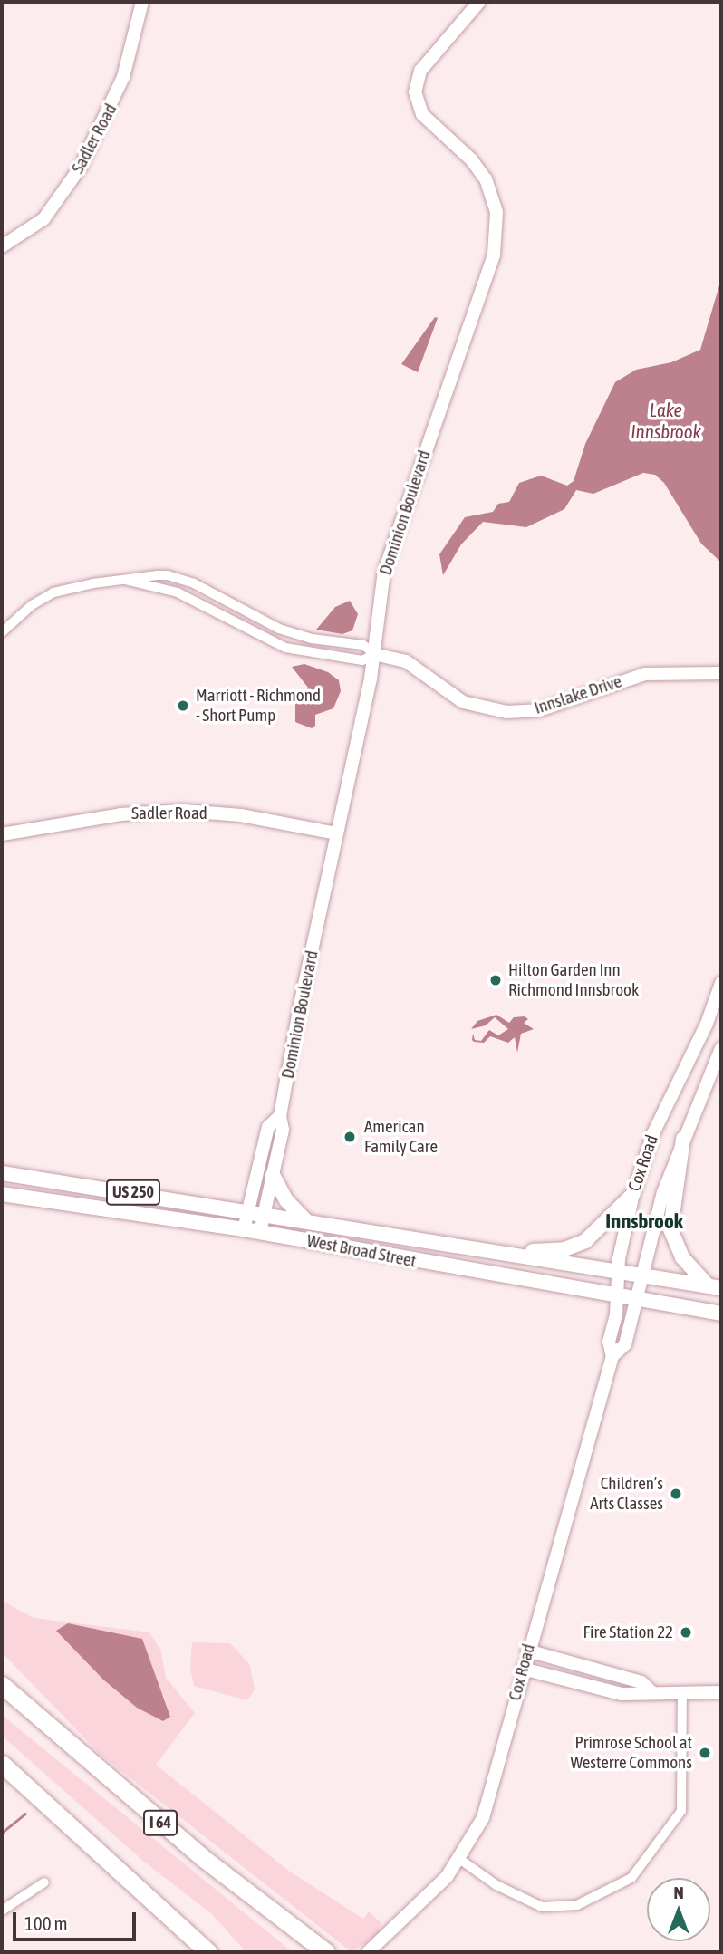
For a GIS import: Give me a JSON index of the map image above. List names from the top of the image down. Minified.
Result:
{"streets":{"highway":["I 64"],"main road":["US 250","West Broad Street"],"street":["Sadler Road","Dominion Boulevard","Innslake Drive","Cox Road"]},"crossings":[["Sadler Road","Dominion Boulevard"],["Dominion Boulevard","Innslake Drive"],["Dominion Boulevard","West Broad Street"],["Cox Road","West Broad Street"]],"districts":["Innsbrook"],"water":["Lake Innsbrook"],"places":["Marriott - Richmond - Short Pump","Hilton Garden Inn Richmond Innsbrook","American Family Care","Children’s Arts Classes","Fire Station 22","Primrose School at Westerre Commons"],"scale_bar":"100 m","north":"top"}
